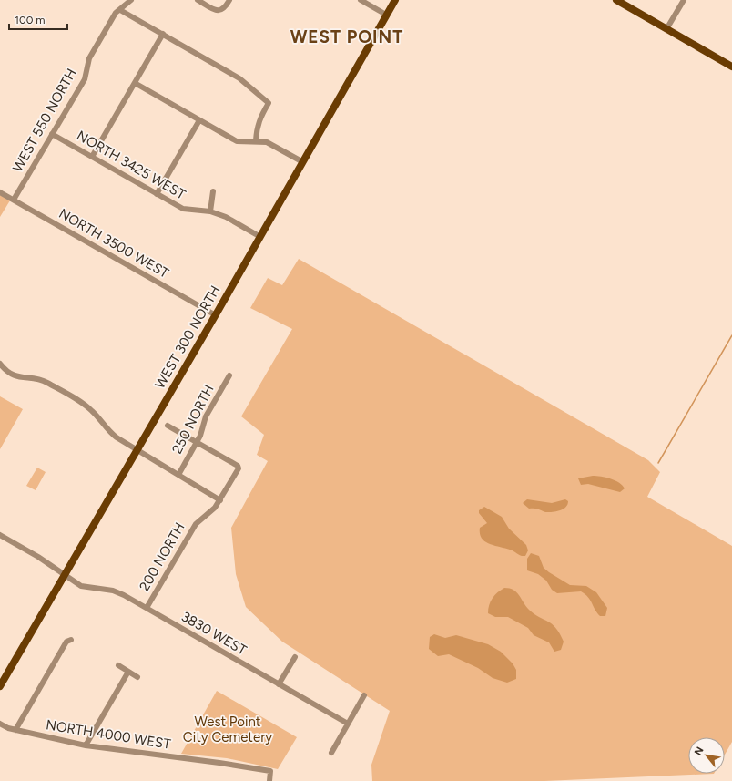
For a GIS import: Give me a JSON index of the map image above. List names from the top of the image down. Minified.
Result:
{"streets":{"main road":["WEST 300 NORTH"],"street":["WEST 550 NORTH","NORTH 3425 WEST","NORTH 3500 WEST","250 NORTH","200 NORTH","3830 WEST","NORTH 4000 WEST"]},"crossings":[["WEST 550 NORTH","NORTH 3425 WEST"],["WEST 550 NORTH","NORTH 3500 WEST"],["NORTH 3425 WEST","WEST 300 NORTH"],["NORTH 3500 WEST","WEST 300 NORTH"],["WEST 300 NORTH","3830 WEST"],["250 NORTH","200 NORTH"],["200 NORTH","3830 WEST"]],"districts":["WEST POINT"],"parks":["West Point City Cemetery"],"scale_bar":"100 m","north":"top left"}
